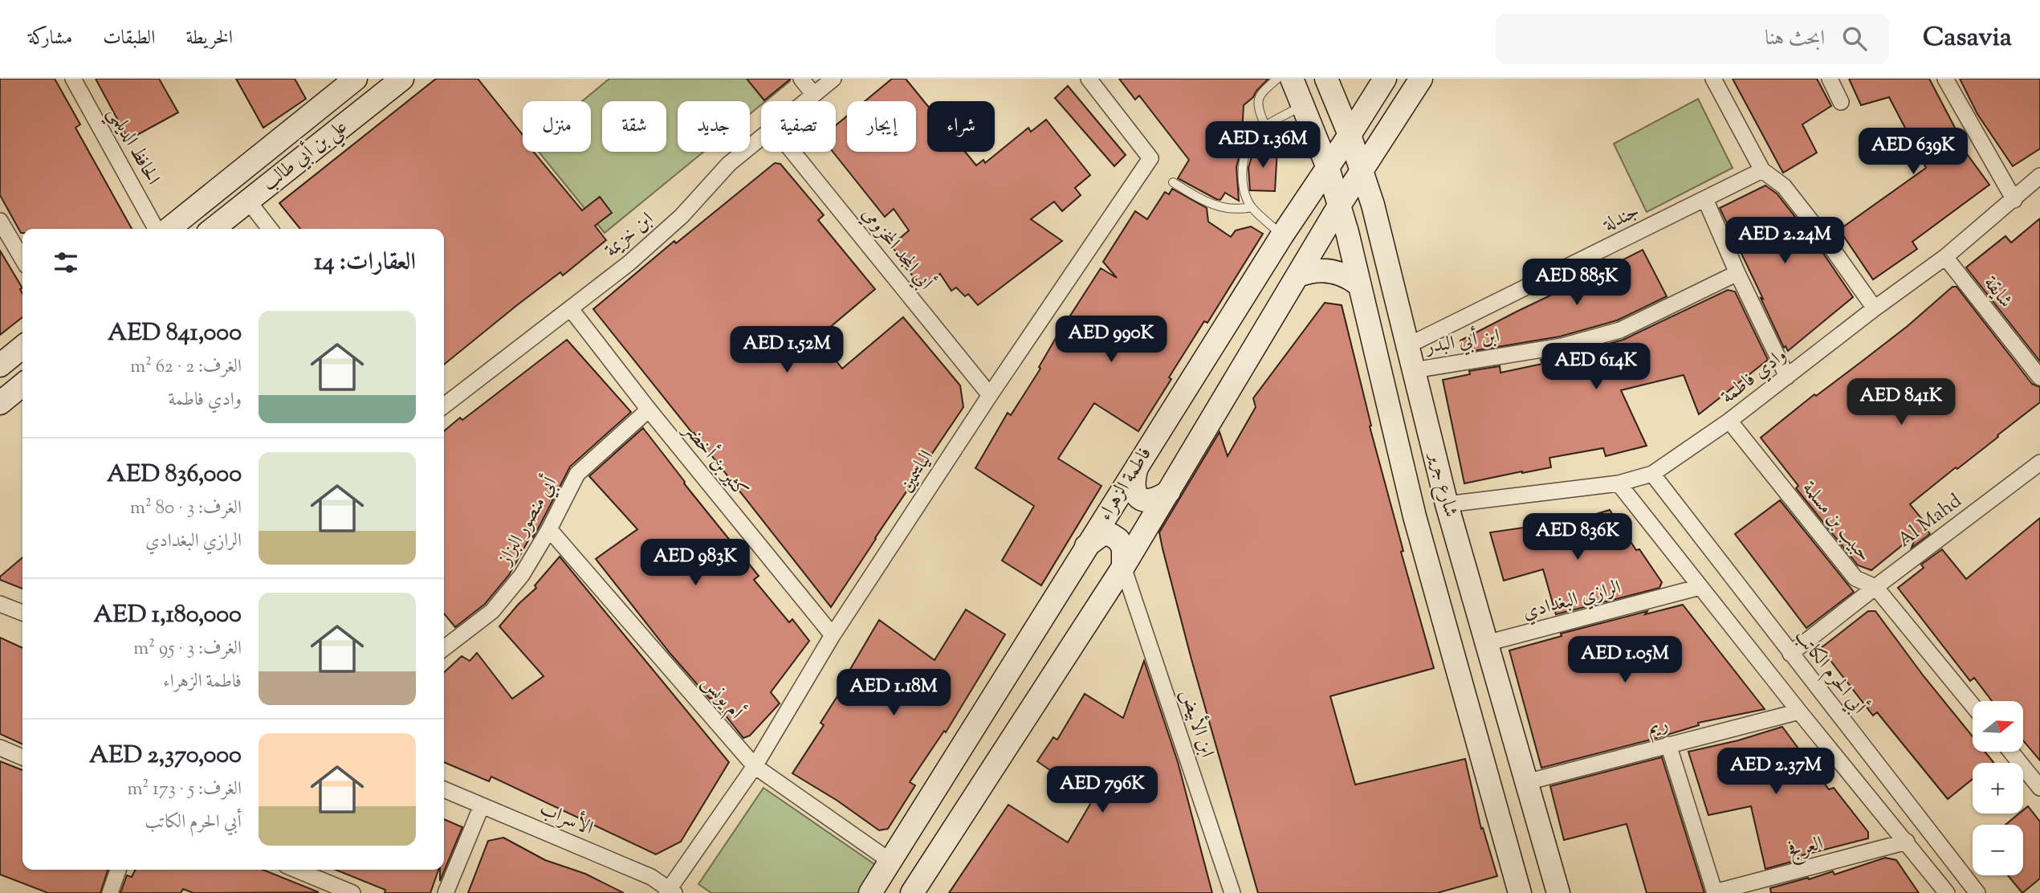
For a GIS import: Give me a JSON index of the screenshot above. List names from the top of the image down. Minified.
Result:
{"streets":{"main road":["علي بن أبي طالب","فاطمة الزهراء","شارع جرير"],"street":["الحافظ الديلمي","جندلة","ابن خزيمة","أبي المجد المخزومي","شايقة","ابن أبي البدر","وادي فاطمة","كثير بن أخضر","الياسمين","أبي منصور البزاز","Al Mahd","حبيب بن مسلمة","الرازي البغدادي","أبي الحرم الكاتب","أم يونس","ابن الأبيض","ريم","الأسراب","العرفج"]},"crossings":[["جندلة","شارع جرير"],["ابن خزيمة","كثير بن أخضر"],["أبي المجد المخزومي","الياسمين"],["شايقة","وادي فاطمة"],["ابن أبي البدر","شارع جرير"],["وادي فاطمة","شارع جرير"],["وادي فاطمة","حبيب بن مسلمة"],["وادي فاطمة","أبي الحرم الكاتب"],["كثير بن أخضر","الياسمين"],["كثير بن أخضر","أبي منصور البزاز"],["الياسمين","أم يونس"],["الياسمين","الأسراب"],["فاطمة الزهراء","شارع جرير"],["فاطمة الزهراء","أم يونس"],["شارع جرير","الرازي البغدادي"],["شارع جرير","ريم"],["أبي منصور البزاز","أم يونس"],["Al Mahd","حبيب بن مسلمة"],["Al Mahd","أبي الحرم الكاتب"]],"north":"right","page":{"header":"Casavia","search":"ابحث هنا","nav":["الخريطة","الطبقات","مشاركة"],"chip":["شراء","إيجار","تصفية","جديد","شقة","منزل"],"price":["AED 1.36M","AED 639K","AED 2.24M","AED 885K","AED 990K","AED 1.52M","AED 614K","AED 841K","AED 836K","AED 983K","AED 1.05M","AED 1.18M","AED 2.37M","AED 796K"],"heading":"العقارات: 14","list":[{"name":"AED 841,000","note":"الغرف: 2 · 62 m² · وادي فاطمة"},{"name":"AED 836,000","note":"الغرف: 3 · 80 m² · الرازي البغدادي"},{"name":"AED 1,180,000","note":"الغرف: 3 · 95 m² · فاطمة الزهراء"},{"name":"AED 2,370,000","note":"الغرف: 5 · 173 m² · أبي الحرم الكاتب"}],"map_buttons":["+","−"]}}
